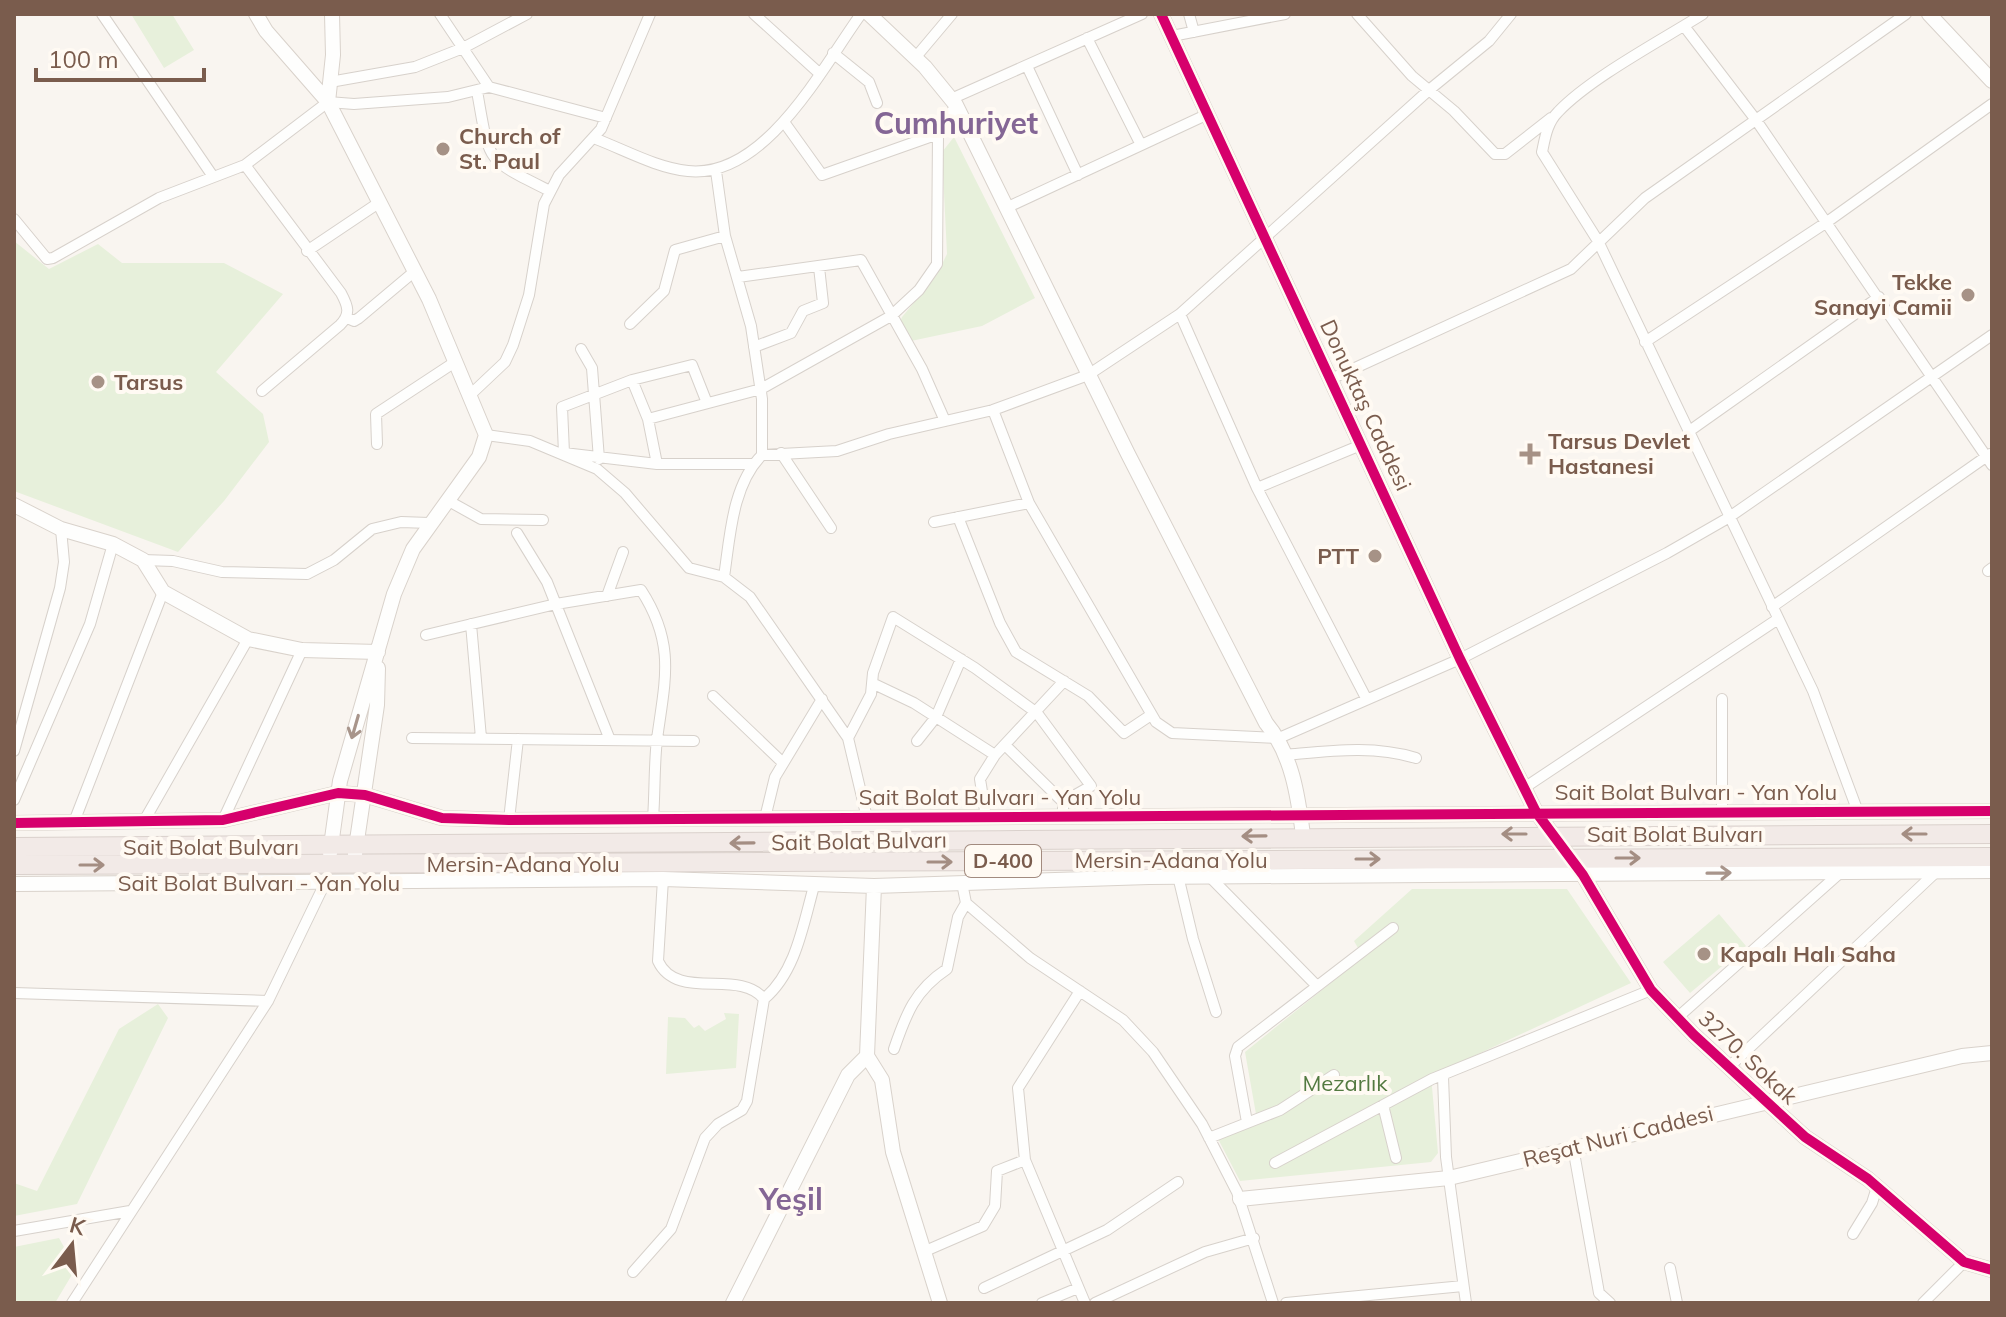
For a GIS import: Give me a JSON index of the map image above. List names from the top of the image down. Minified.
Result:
{"streets":{"highway":["Sait Bolat Bulvarı","Mersin-Adana Yolu","D-400"],"street":["Donuktaş Caddesi","Sait Bolat Bulvarı - Yan Yolu","3270. Sokak","Reşat Nuri Caddesi"]},"crossings":[["Donuktaş Caddesi","Sait Bolat Bulvarı - Yan Yolu"],["Donuktaş Caddesi","3270. Sokak"],["Sait Bolat Bulvarı - Yan Yolu","Sait Bolat Bulvarı"],["Sait Bolat Bulvarı - Yan Yolu","Mersin-Adana Yolu"],["Sait Bolat Bulvarı - Yan Yolu","3270. Sokak"],["Sait Bolat Bulvarı","Mersin-Adana Yolu"],["Sait Bolat Bulvarı","3270. Sokak"],["Mersin-Adana Yolu","3270. Sokak"],["3270. Sokak","Reşat Nuri Caddesi"]],"one_way":["Sait Bolat Bulvarı","Mersin-Adana Yolu"],"districts":["Cumhuriyet","Yeşil"],"parks":["Mezarlık"],"places":{"other":["Church of St. Paul","Tekke Sanayi Camii","Tarsus","PTT","Kapalı Halı Saha"],"health":["Tarsus Devlet Hastanesi"]},"scale_bar":"100 m","north":"top"}
